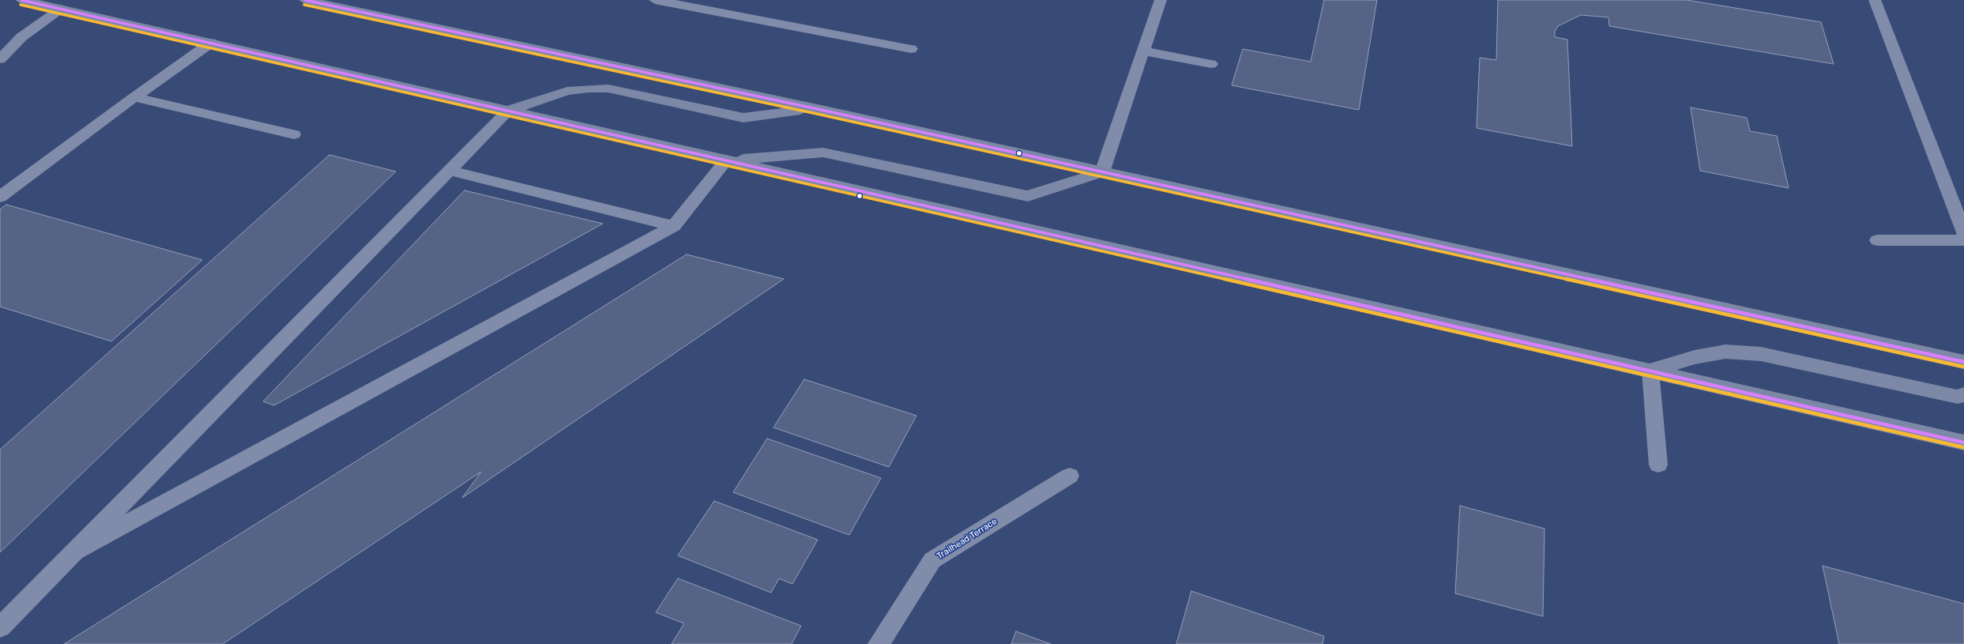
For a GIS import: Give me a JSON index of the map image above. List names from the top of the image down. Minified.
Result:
{"streets":{"street":["Trailhead Terrace"]}}
